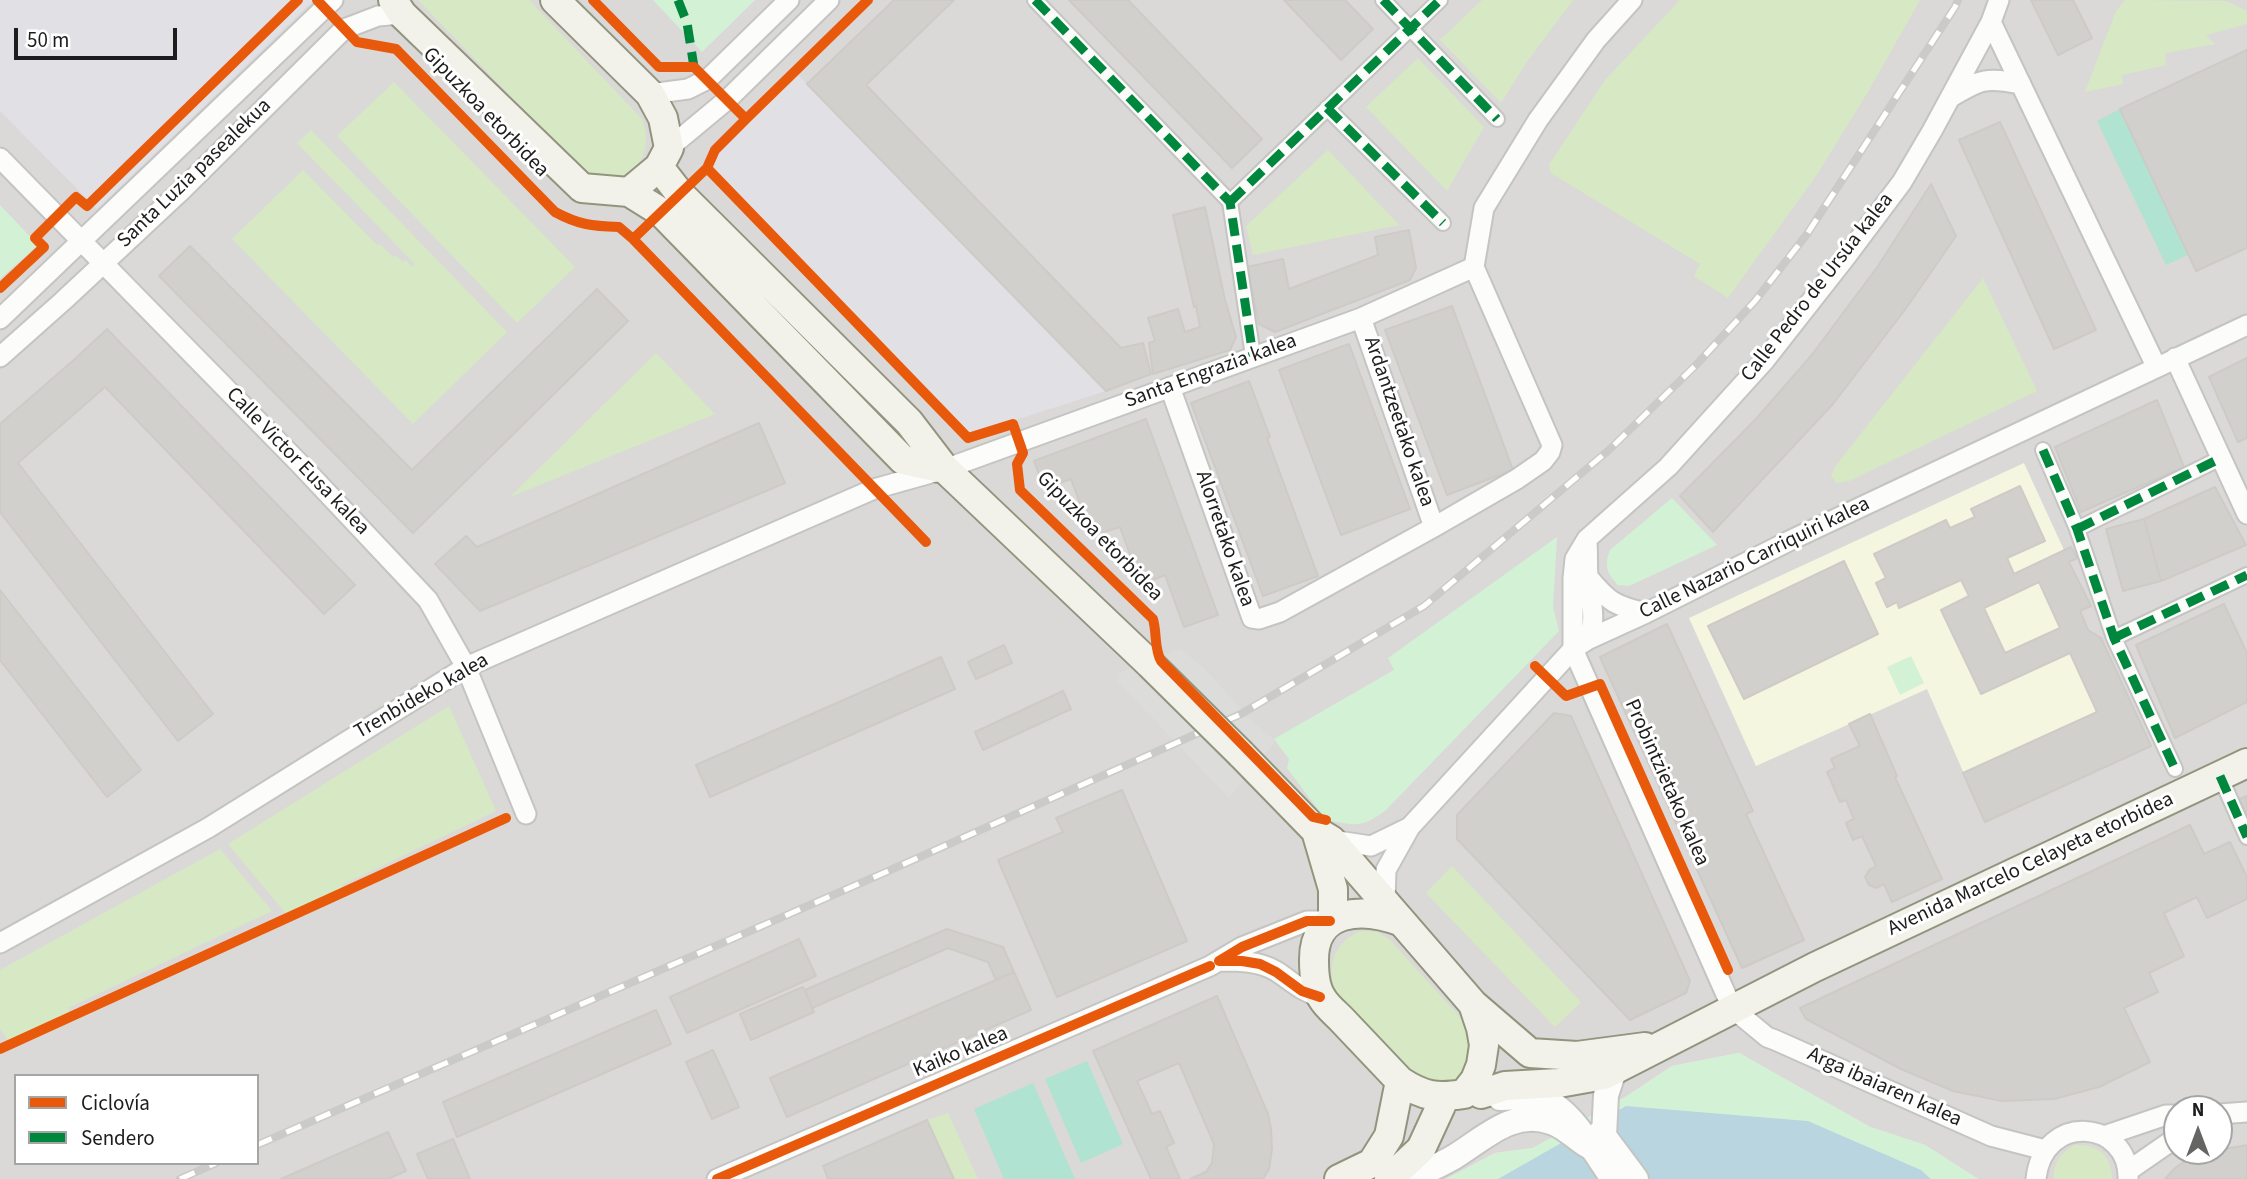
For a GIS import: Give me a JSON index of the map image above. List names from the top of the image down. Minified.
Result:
{"streets":{"main road":["Avenida Marcelo Celayeta etorbidea"],"street":["Santa Luzia pasealekua","Calle Pedro de Ursúa kalea","Santa Engrazia kalea","Ardantzeetako kalea","Calle Victor Eusa kalea","Alorretako kalea","Calle Nazario Carriquiri kalea","Trenbideko kalea","Probintzietako kalea","Kaiko kalea","Arga ibaiaren kalea"],"cycle path":["Gipuzkoa etorbidea"]},"crossings":[["Santa Luzia pasealekua","Calle Victor Eusa kalea"],["Calle Pedro de Ursúa kalea","Calle Nazario Carriquiri kalea"],["Calle Pedro de Ursúa kalea","Probintzietako kalea"],["Santa Engrazia kalea","Ardantzeetako kalea"],["Santa Engrazia kalea","Alorretako kalea"],["Santa Engrazia kalea","Trenbideko kalea"],["Ardantzeetako kalea","Alorretako kalea"],["Calle Victor Eusa kalea","Trenbideko kalea"],["Calle Nazario Carriquiri kalea","Probintzietako kalea"],["Probintzietako kalea","Avenida Marcelo Celayeta etorbidea"],["Probintzietako kalea","Arga ibaiaren kalea"],["Avenida Marcelo Celayeta etorbidea","Arga ibaiaren kalea"]],"legend":["Ciclovía","Sendero"],"scale_bar":"50 m","north":"top"}
